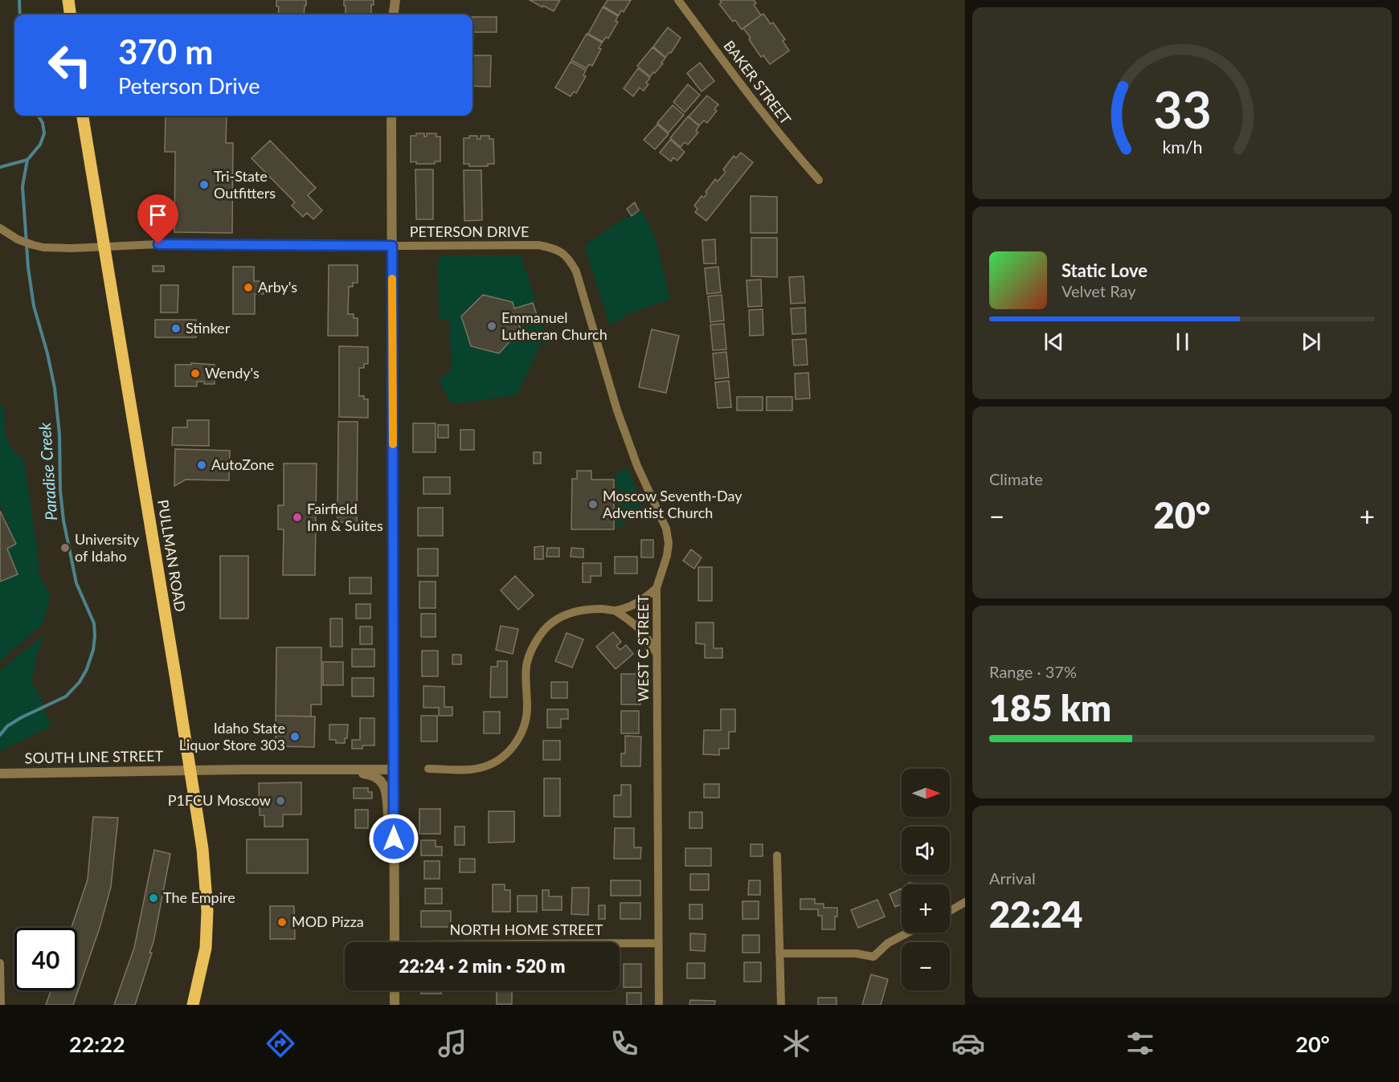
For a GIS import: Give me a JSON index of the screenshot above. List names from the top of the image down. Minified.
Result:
{"streets":{"main road":["PULLMAN ROAD"],"street":["BAKER STREET","PETERSON DRIVE","WEST C STREET","SOUTH LINE STREET","NORTH HOME STREET"]},"crossings":[["PETERSON DRIVE","PULLMAN ROAD"],["PETERSON DRIVE","WEST C STREET"],["PULLMAN ROAD","SOUTH LINE STREET"],["WEST C STREET","NORTH HOME STREET"]],"water":["Paradise Creek"],"places":["Tri-State Outfitters","Arby's","Emmanuel Lutheran Church","Stinker","Wendy's","AutoZone","Moscow Seventh-Day Adventist Church","Fairfield Inn & Suites","University of Idaho","Idaho State Liquor Store 303","P1FCU Moscow","The Empire","MOD Pizza"],"north":"right","page":{"turn":["370 m","Peterson Drive"],"song":["Static Love","Velvet Ray"],"tile":["Climate",["Range · 37%","185 km"],["Arrival","22:24"]],"heat":["−","20°","+"],"map_buttons":["+","−"],"limit":"40","trip":"22:24 · 2 min · 520 m","tabs":["22:22","20°"],"gauge":["33","km/h"]}}
